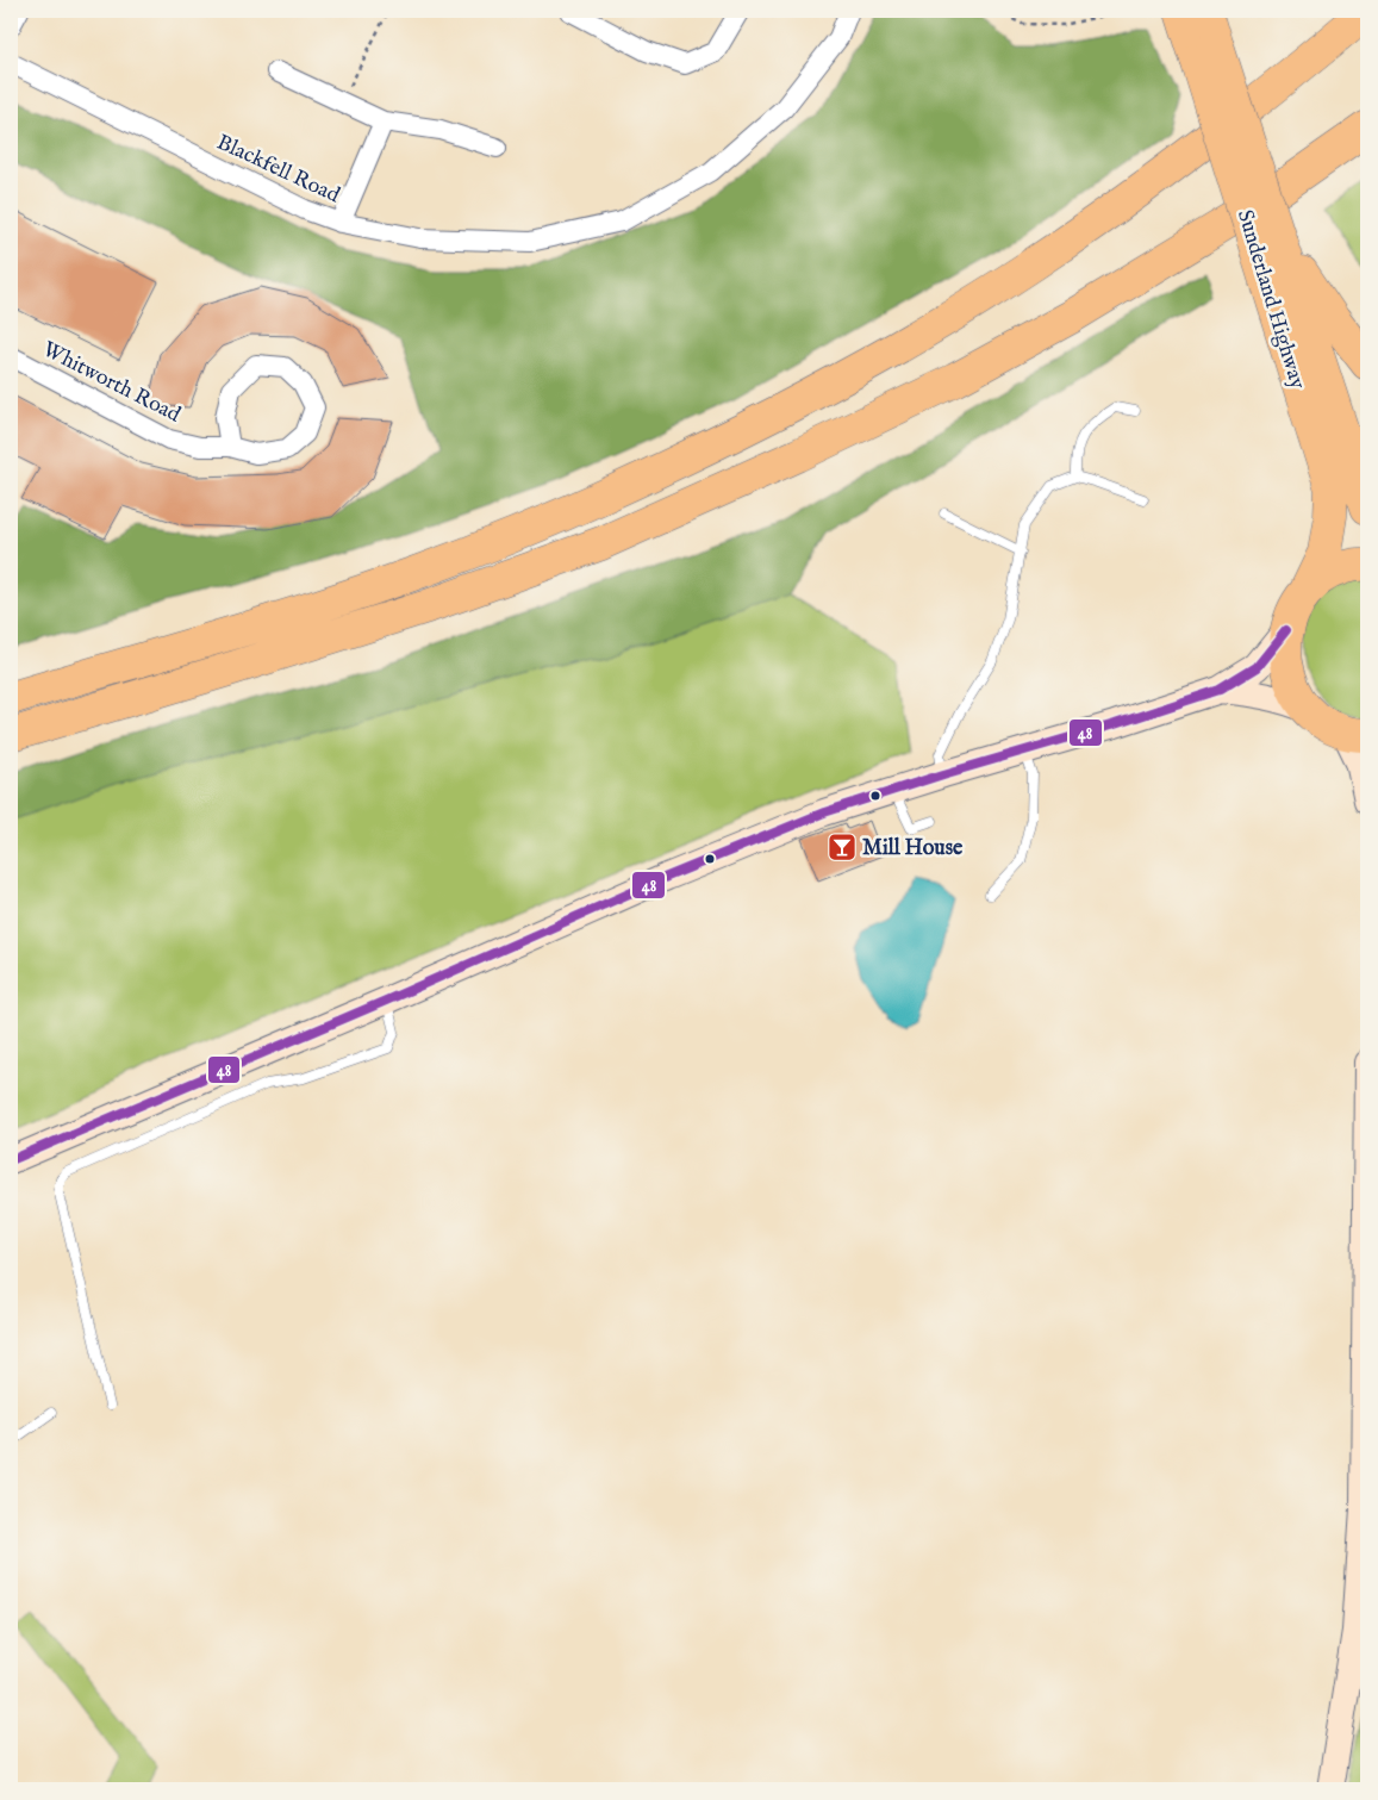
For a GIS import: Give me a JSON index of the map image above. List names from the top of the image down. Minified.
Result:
{"streets":{"highway":["Sunderland Highway"],"street":["Blackfell Road","Whitworth Road"]},"places":{"bar":["Mill House"]},"lines":["transit line 48"]}
